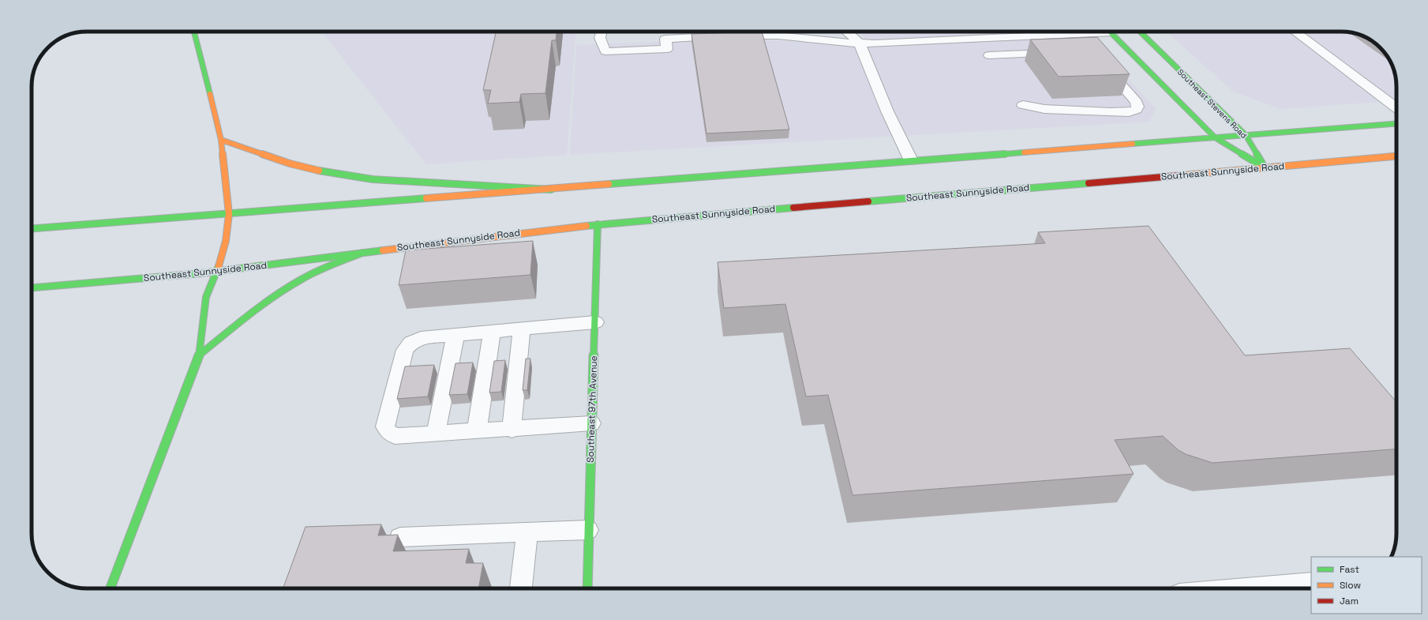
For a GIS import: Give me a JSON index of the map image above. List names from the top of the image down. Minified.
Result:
{"streets":{"main road":["Southeast Stevens Road","Southeast Sunnyside Road","Southeast 97th Avenue"]},"crossings":[["Southeast Stevens Road","Southeast Sunnyside Road"],["Southeast Sunnyside Road","Southeast 97th Avenue"]],"legend":["Fast","Slow","Jam"]}
